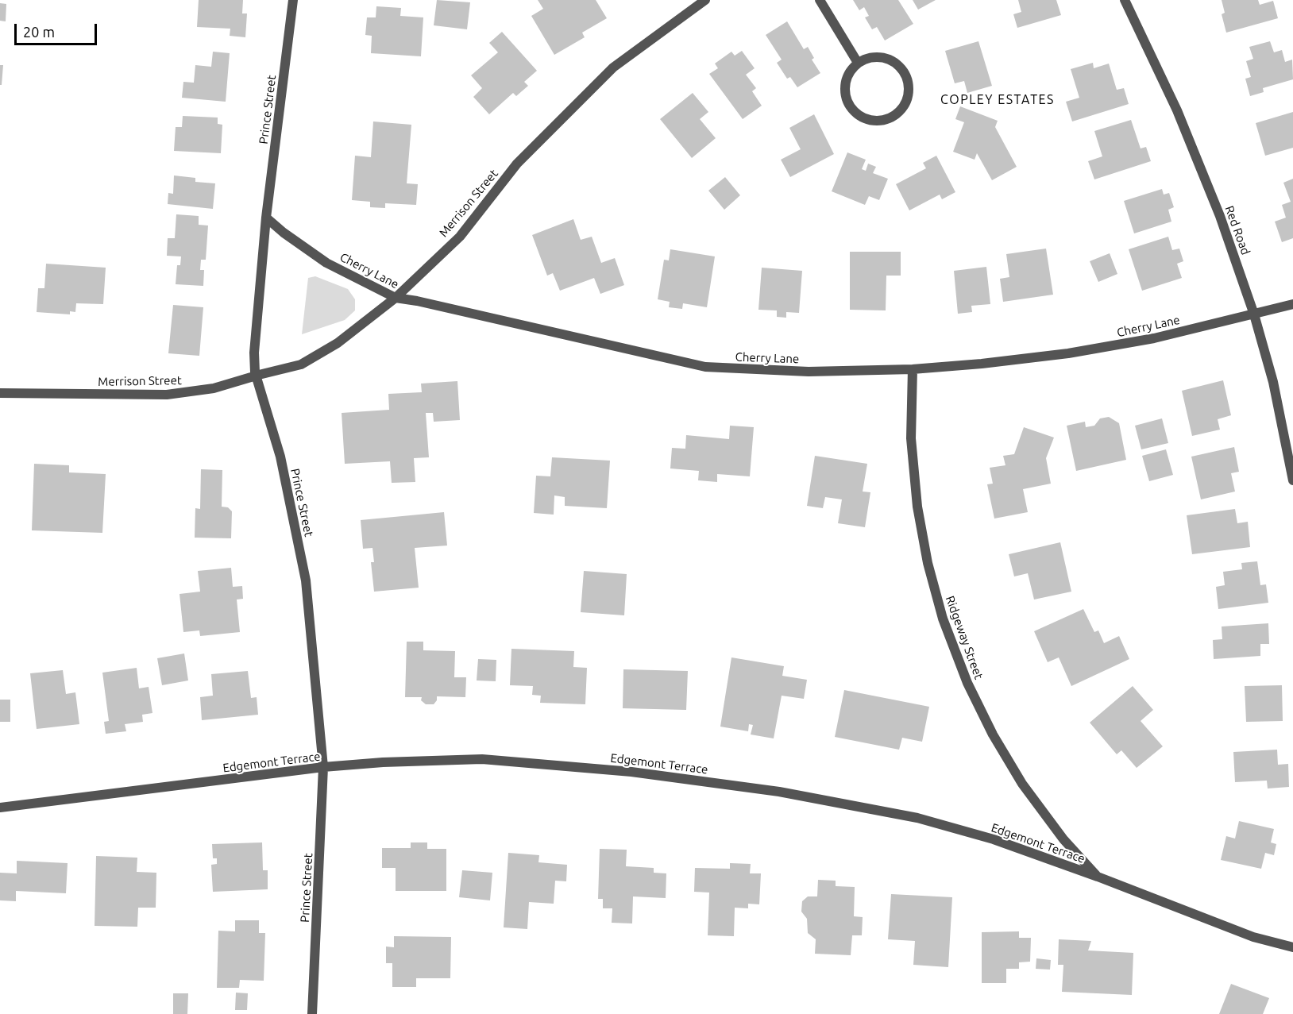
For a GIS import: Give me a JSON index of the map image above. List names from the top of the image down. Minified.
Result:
{"streets":{"street":["Prince Street","Merrison Street","Red Road","Cherry Lane","Ridgeway Street","Edgemont Terrace"]},"crossings":[["Prince Street","Merrison Street"],["Prince Street","Cherry Lane"],["Prince Street","Edgemont Terrace"],["Merrison Street","Cherry Lane"],["Red Road","Cherry Lane"],["Cherry Lane","Ridgeway Street"],["Ridgeway Street","Edgemont Terrace"]],"districts":["COPLEY ESTATES"],"scale_bar":"20 m"}
